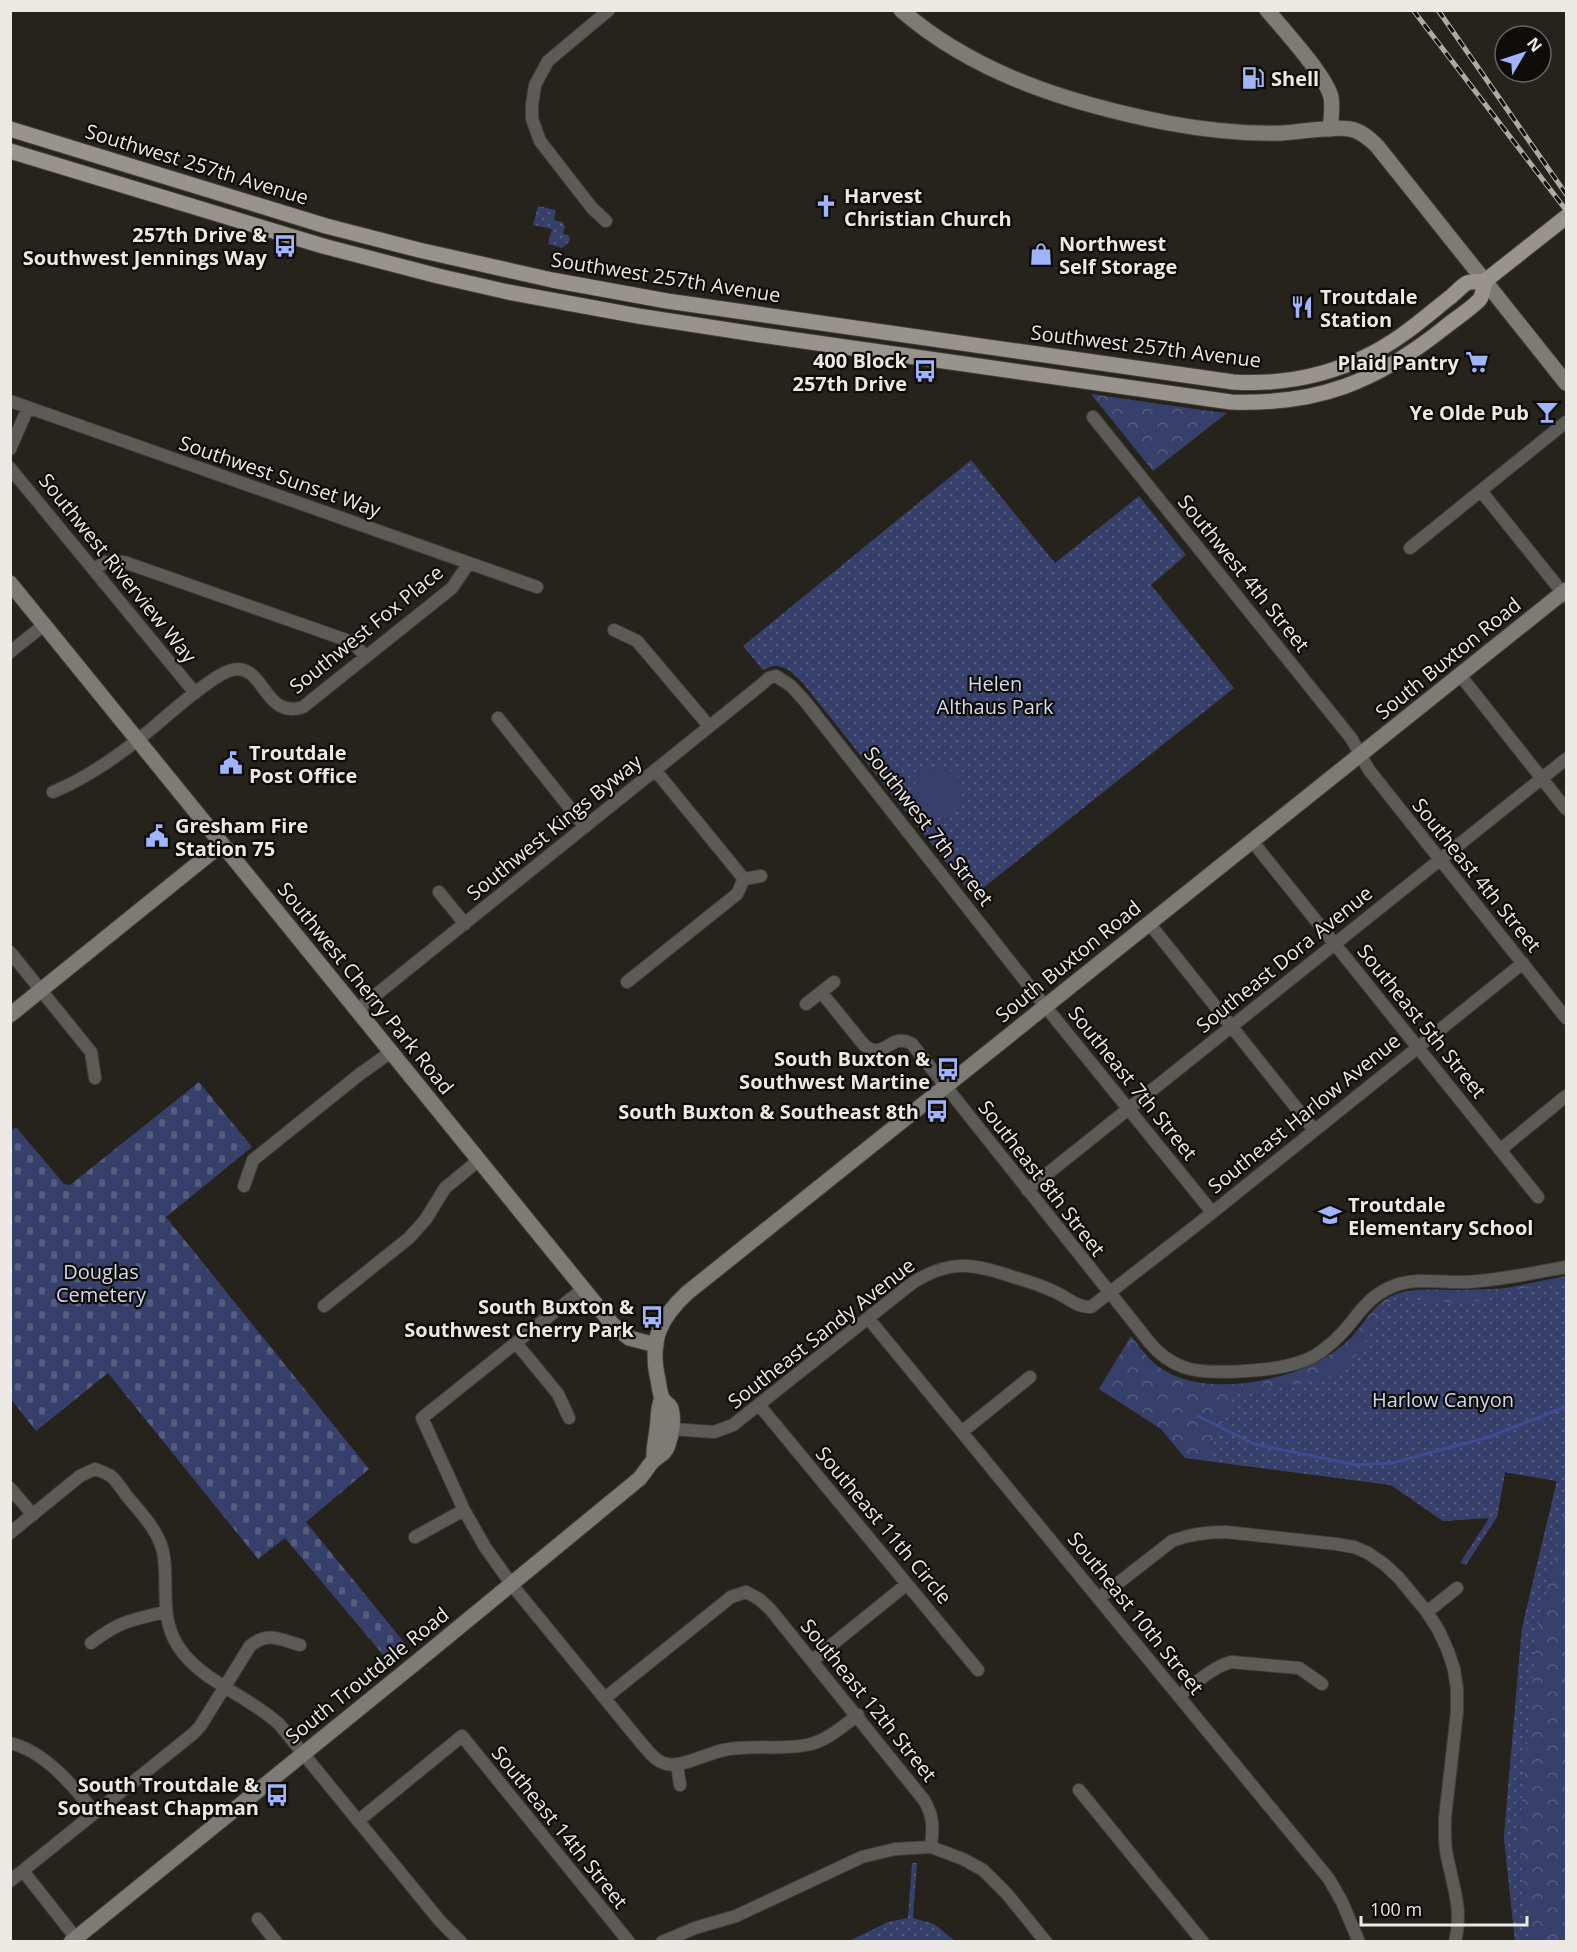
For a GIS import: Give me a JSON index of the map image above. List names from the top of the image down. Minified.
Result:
{"streets":{"main road":["Southwest 257th Avenue","South Buxton Road","Southwest Cherry Park Road","South Troutdale Road"],"street":["Southwest Sunset Way","Southwest Riverview Way","Southwest 4th Street","Southwest Fox Place","Southwest 7th Street","Southwest Kings Byway","Southeast 4th Street","Southeast Dora Avenue","Southeast 5th Street","Southeast 7th Street","Southeast Harlow Avenue","Southeast 8th Street","Southeast Sandy Avenue","Southeast 11th Circle","Southeast 10th Street","Southeast 12th Street","Southeast 14th Street"]},"crossings":[["Southwest Sunset Way","Southwest Fox Place"],["Southwest Riverview Way","Southwest Fox Place"],["Southwest 4th Street","South Buxton Road"],["Southwest 4th Street","Southeast 4th Street"],["Southwest Fox Place","Southwest Cherry Park Road"],["South Buxton Road","Southwest 7th Street"],["South Buxton Road","Southeast 4th Street"],["South Buxton Road","Southwest Cherry Park Road"],["South Buxton Road","Southeast 5th Street"],["South Buxton Road","Southeast 7th Street"],["South Buxton Road","Southeast 8th Street"],["South Buxton Road","Southeast Sandy Avenue"],["South Buxton Road","South Troutdale Road"],["Southwest 7th Street","Southwest Kings Byway"],["Southwest 7th Street","Southeast 7th Street"],["Southwest Kings Byway","Southwest Cherry Park Road"],["Southeast 4th Street","Southeast Dora Avenue"],["Southeast 4th Street","Southeast Harlow Avenue"],["Southeast Dora Avenue","Southeast 5th Street"],["Southeast Dora Avenue","Southeast 7th Street"],["Southeast Dora Avenue","Southeast 8th Street"],["Southeast 5th Street","Southeast Harlow Avenue"],["Southeast 7th Street","Southeast Harlow Avenue"],["Southeast Harlow Avenue","Southeast 8th Street"],["Southeast Harlow Avenue","Southeast Sandy Avenue"],["Southeast 8th Street","Southeast Sandy Avenue"],["Southeast Sandy Avenue","Southeast 11th Circle"],["Southeast Sandy Avenue","Southeast 10th Street"],["Southeast Sandy Avenue","South Troutdale Road"]],"parks":["Helen Althaus Park","Douglas Cemetery","Harlow Canyon"],"places":{"fuel station":["Shell"],"church":["Harvest Christian Church"],"bus stop":["257th Drive & Southwest Jennings Way","400 Block 257th Drive","South Buxton & Southwest Martine","South Buxton & Southeast 8th","South Buxton & Southwest Cherry Park","South Troutdale & Southeast Chapman"],"shop":["Northwest Self Storage"],"restaurant":["Troutdale Station"],"supermarket":["Plaid Pantry"],"bar":["Ye Olde Pub"],"public building":["Troutdale Post Office","Gresham Fire Station 75"],"school or university":["Troutdale Elementary School"]},"scale_bar":"100 m","north":"top right"}
